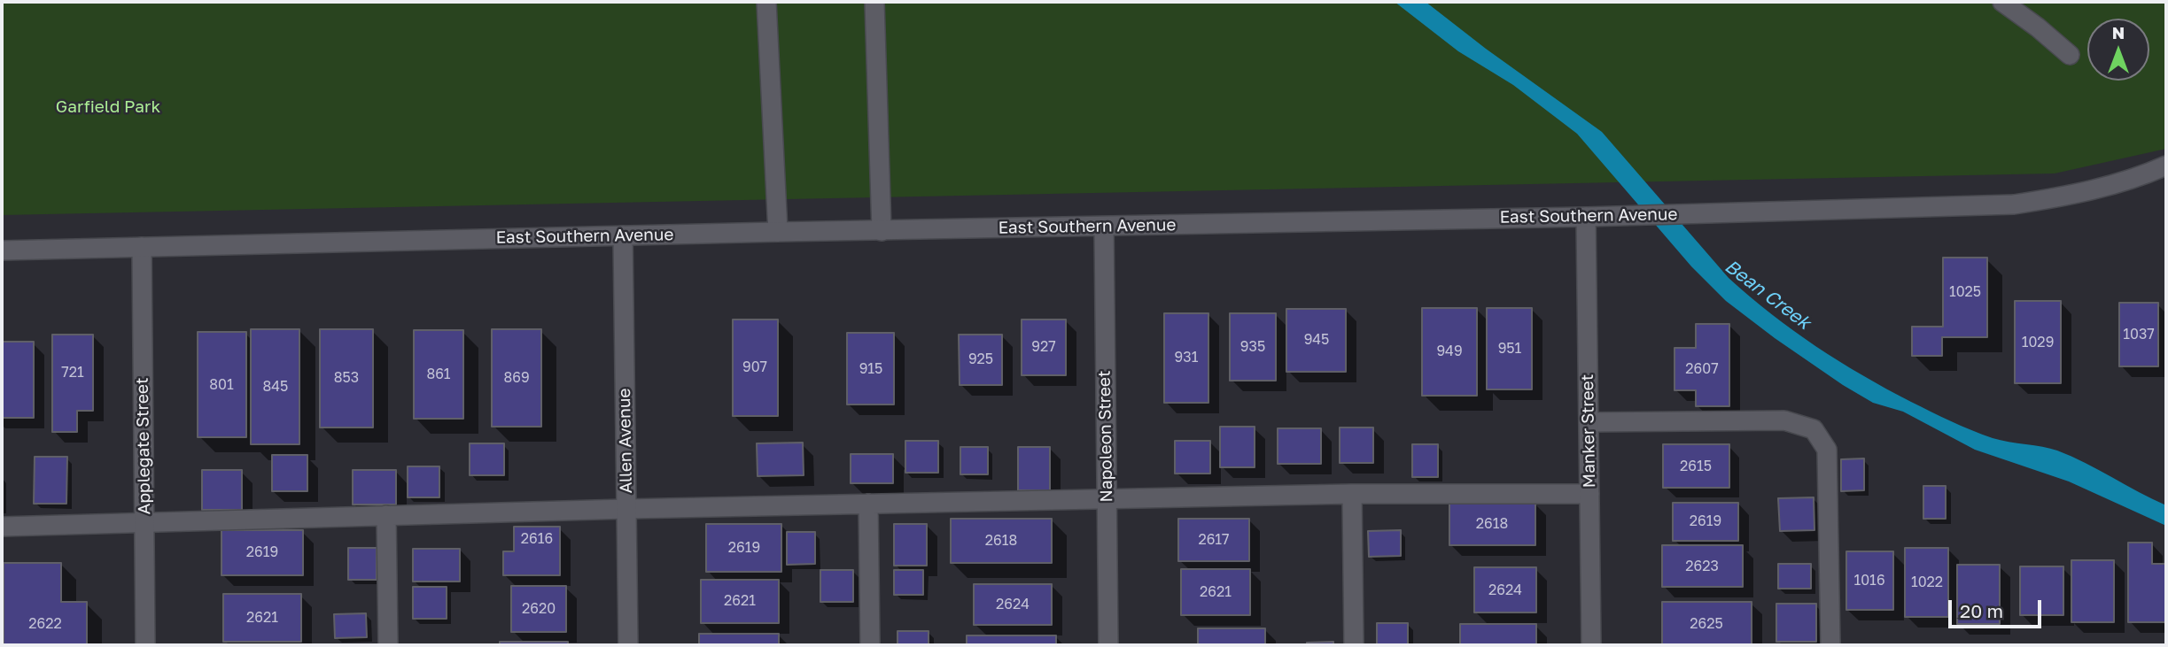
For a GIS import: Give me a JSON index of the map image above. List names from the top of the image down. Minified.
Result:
{"streets":{"street":["East Southern Avenue","Manker Street","Napoleon Street","Allen Avenue","Applegate Street"]},"crossings":[["East Southern Avenue","Manker Street"],["East Southern Avenue","Napoleon Street"],["East Southern Avenue","Allen Avenue"],["East Southern Avenue","Applegate Street"]],"water":["Bean Creek"],"parks":["Garfield Park"],"house_numbers":["1025","1037","945","1029","927","935","951","949","931","925","907","915","2607","721","861","853","869","801","845","2615","2619","2618","2616","2617","2618","2619","2619","2623","1016","1022","2624","2621","2621","2624","2620","2621","2622","2625"],"scale_bar":"20 m","north":"top"}
